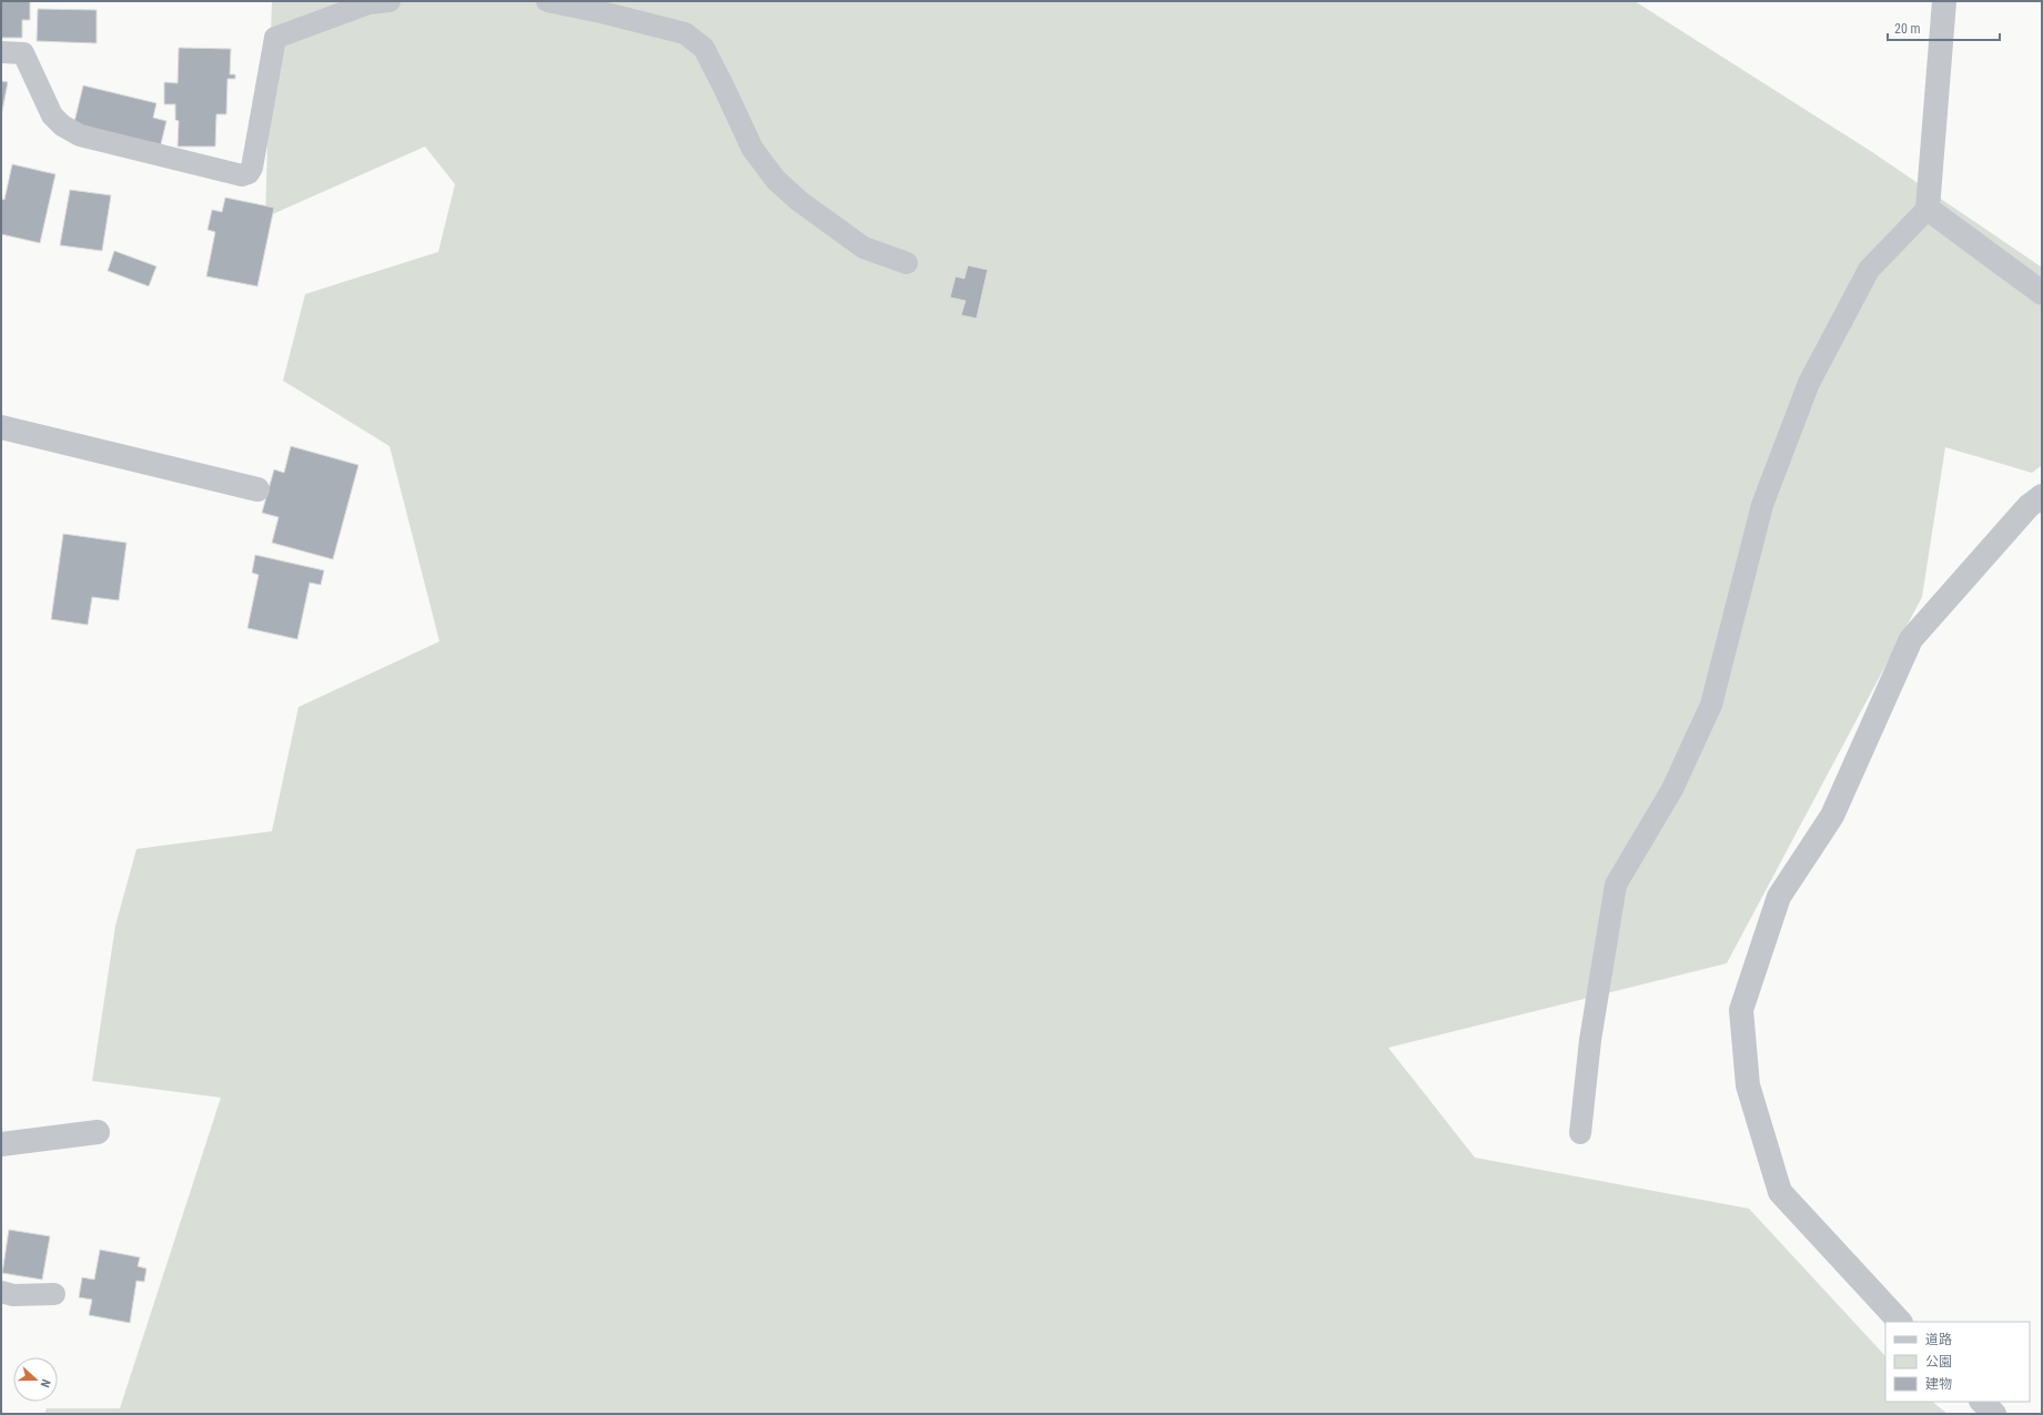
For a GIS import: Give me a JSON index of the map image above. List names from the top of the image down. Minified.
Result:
{"legend":["道路","公園","建物"],"scale_bar":"20 m","north":"right"}
